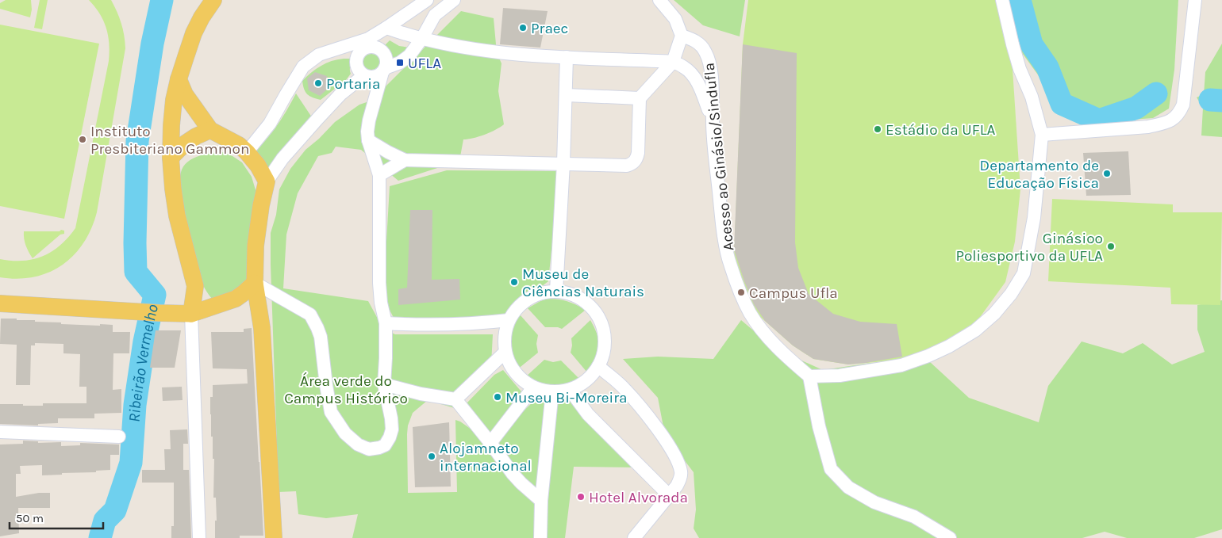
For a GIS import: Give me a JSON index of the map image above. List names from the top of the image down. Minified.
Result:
{"streets":{"street":["Acesso ao Ginásio/Sindufla"]},"water":["Ribeirão Vermelho"],"parks":["Área verde do Campus Histórico"],"places":{"other":["Praec","Portaria","Estádio da UFLA","Instituto Presbiteriano Gammon","Departamento de Educação Física","Ginásioo Poliesportivo da UFLA","Museu de Ciências Naturais","Campus Ufla","Museu Bi-Moreira","Alojamneto internacional","Hotel Alvorada"],"transit":["UFLA"]},"scale_bar":"50 m"}
